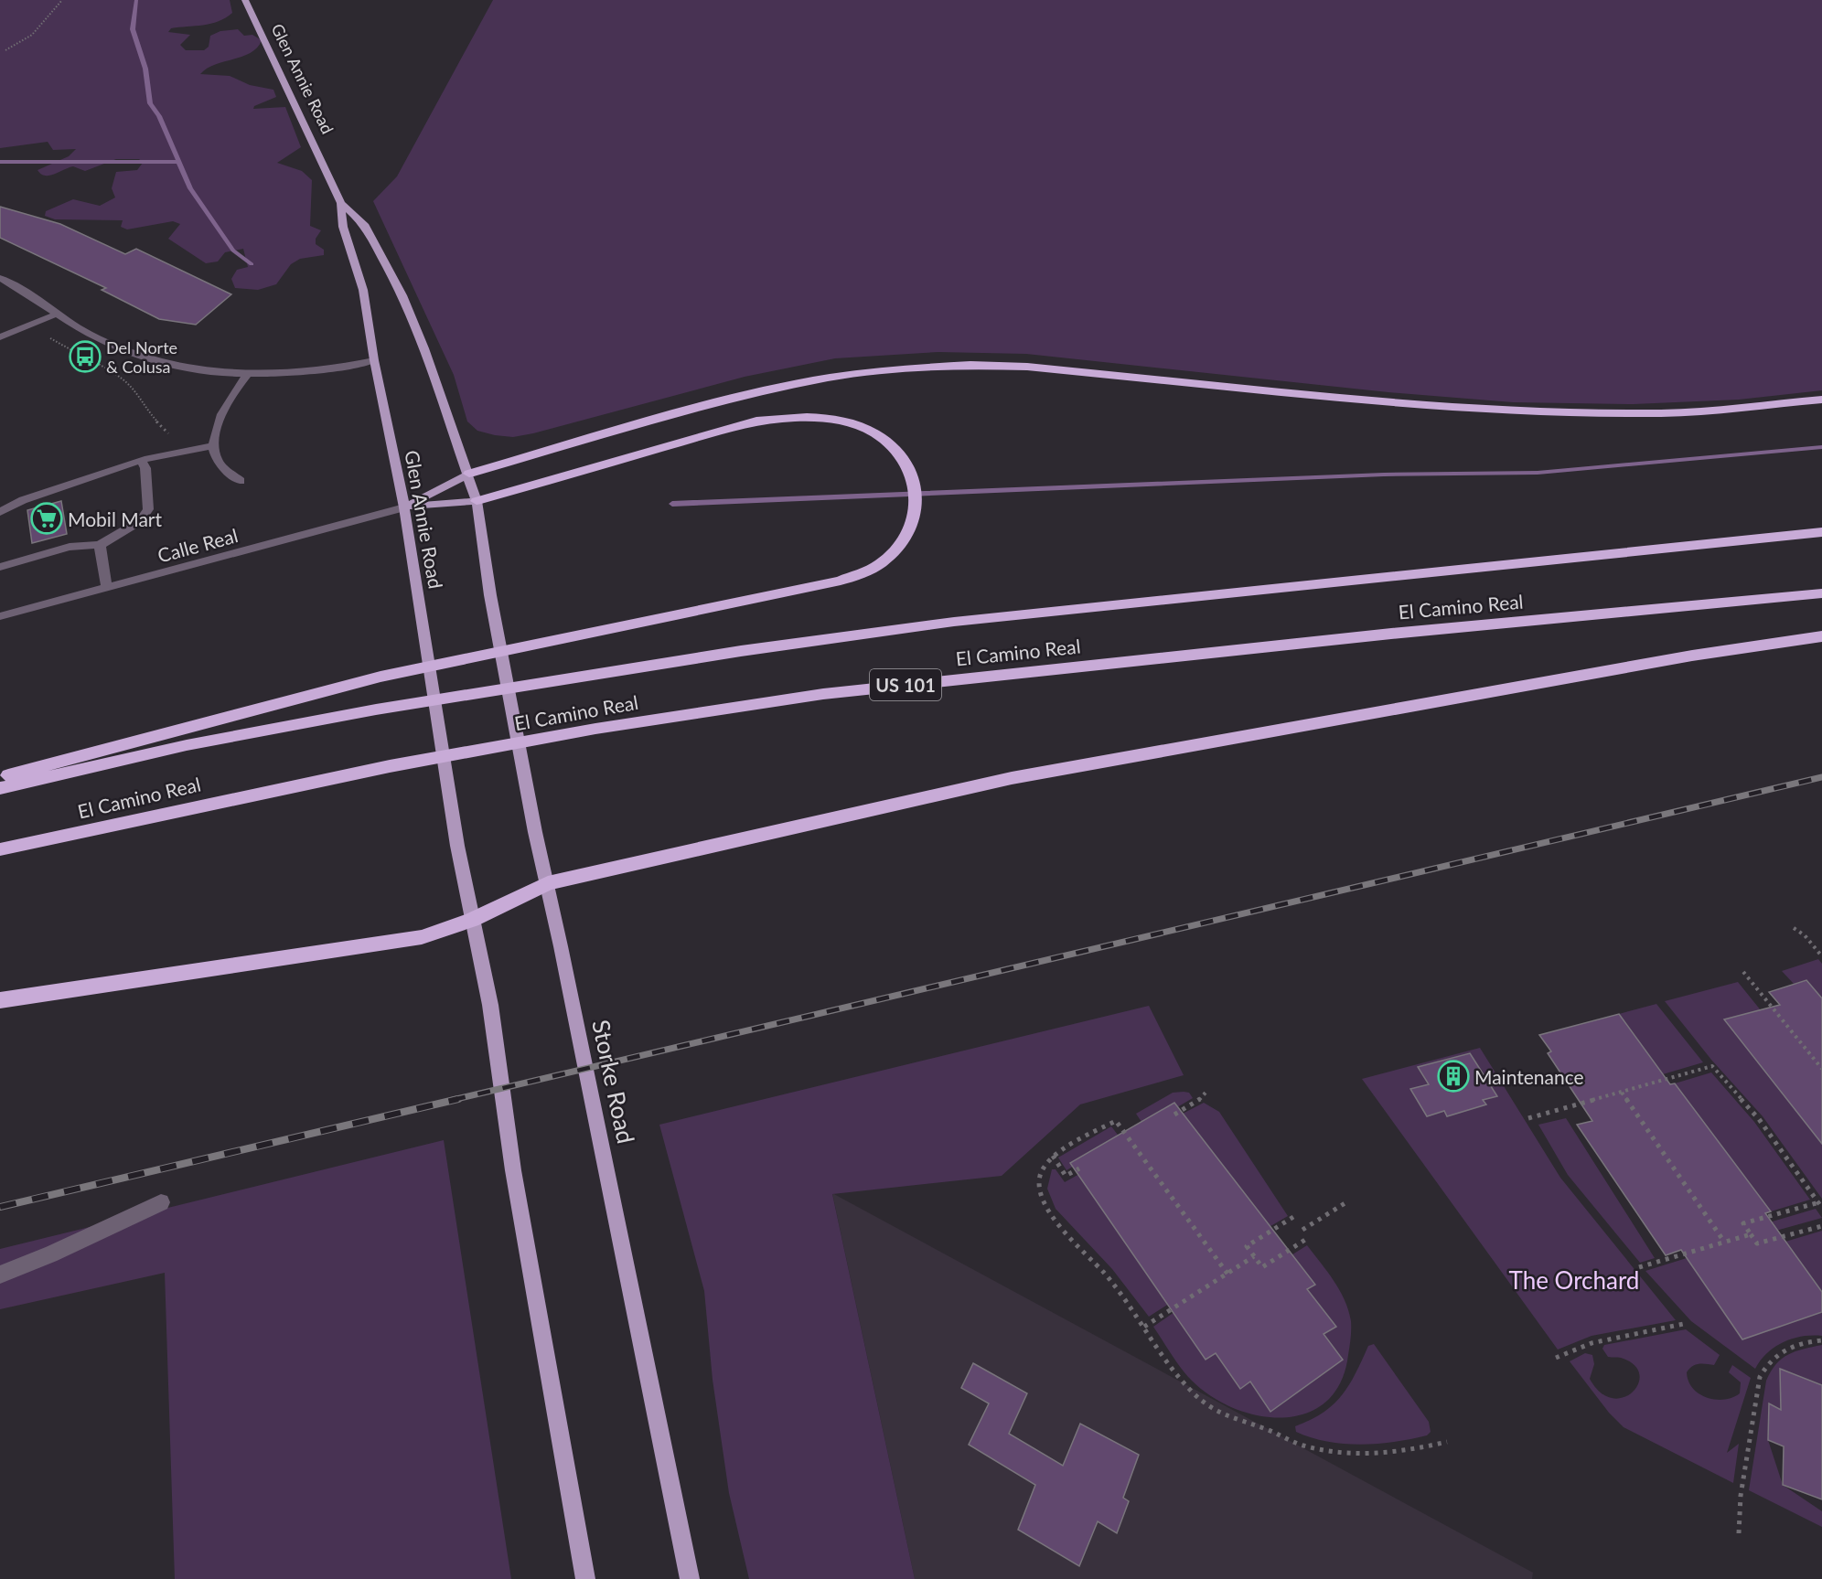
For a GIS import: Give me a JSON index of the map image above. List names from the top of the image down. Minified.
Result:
{"streets":{"highway":["El Camino Real","US 101"],"main road":["Glen Annie Road","Storke Road"],"street":["Calle Real"]},"crossings":[["Glen Annie Road","Calle Real"],["Glen Annie Road","Storke Road"]],"parks":["The Orchard"],"places":{"bus stop":["Del Norte & Colusa"],"supermarket":["Mobil Mart"],"building":["Maintenance"]}}
